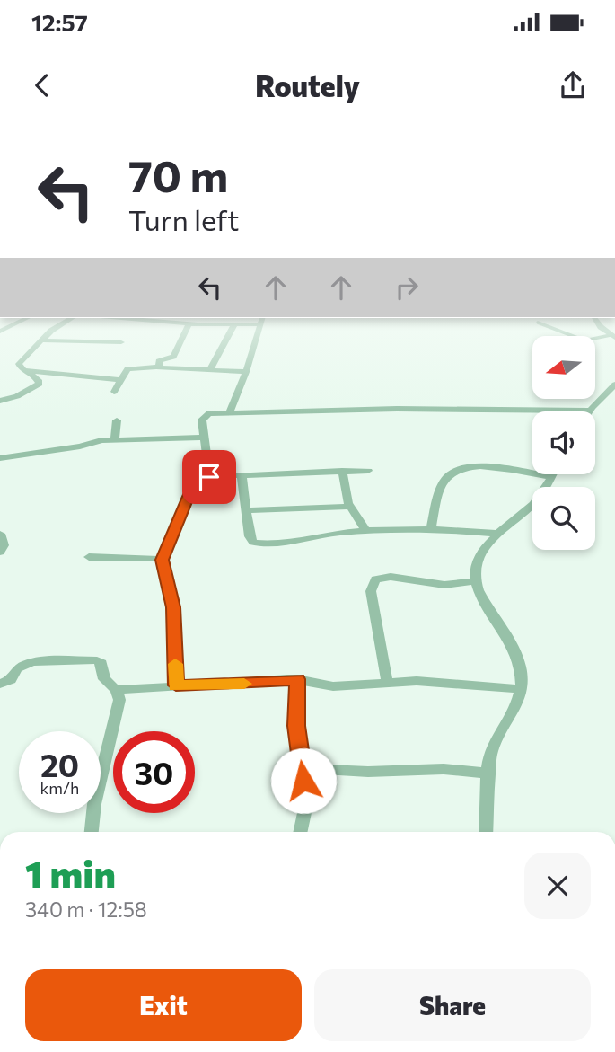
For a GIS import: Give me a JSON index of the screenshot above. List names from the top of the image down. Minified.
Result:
{"north":"left","page":{"status":"12:57","header":"Routely","turn":["70 m","Turn left"],"speed":"20 km/h","limit":"30","heading":["1 min","340 m · 12:58"],"buttons":["Exit","Share"]}}
